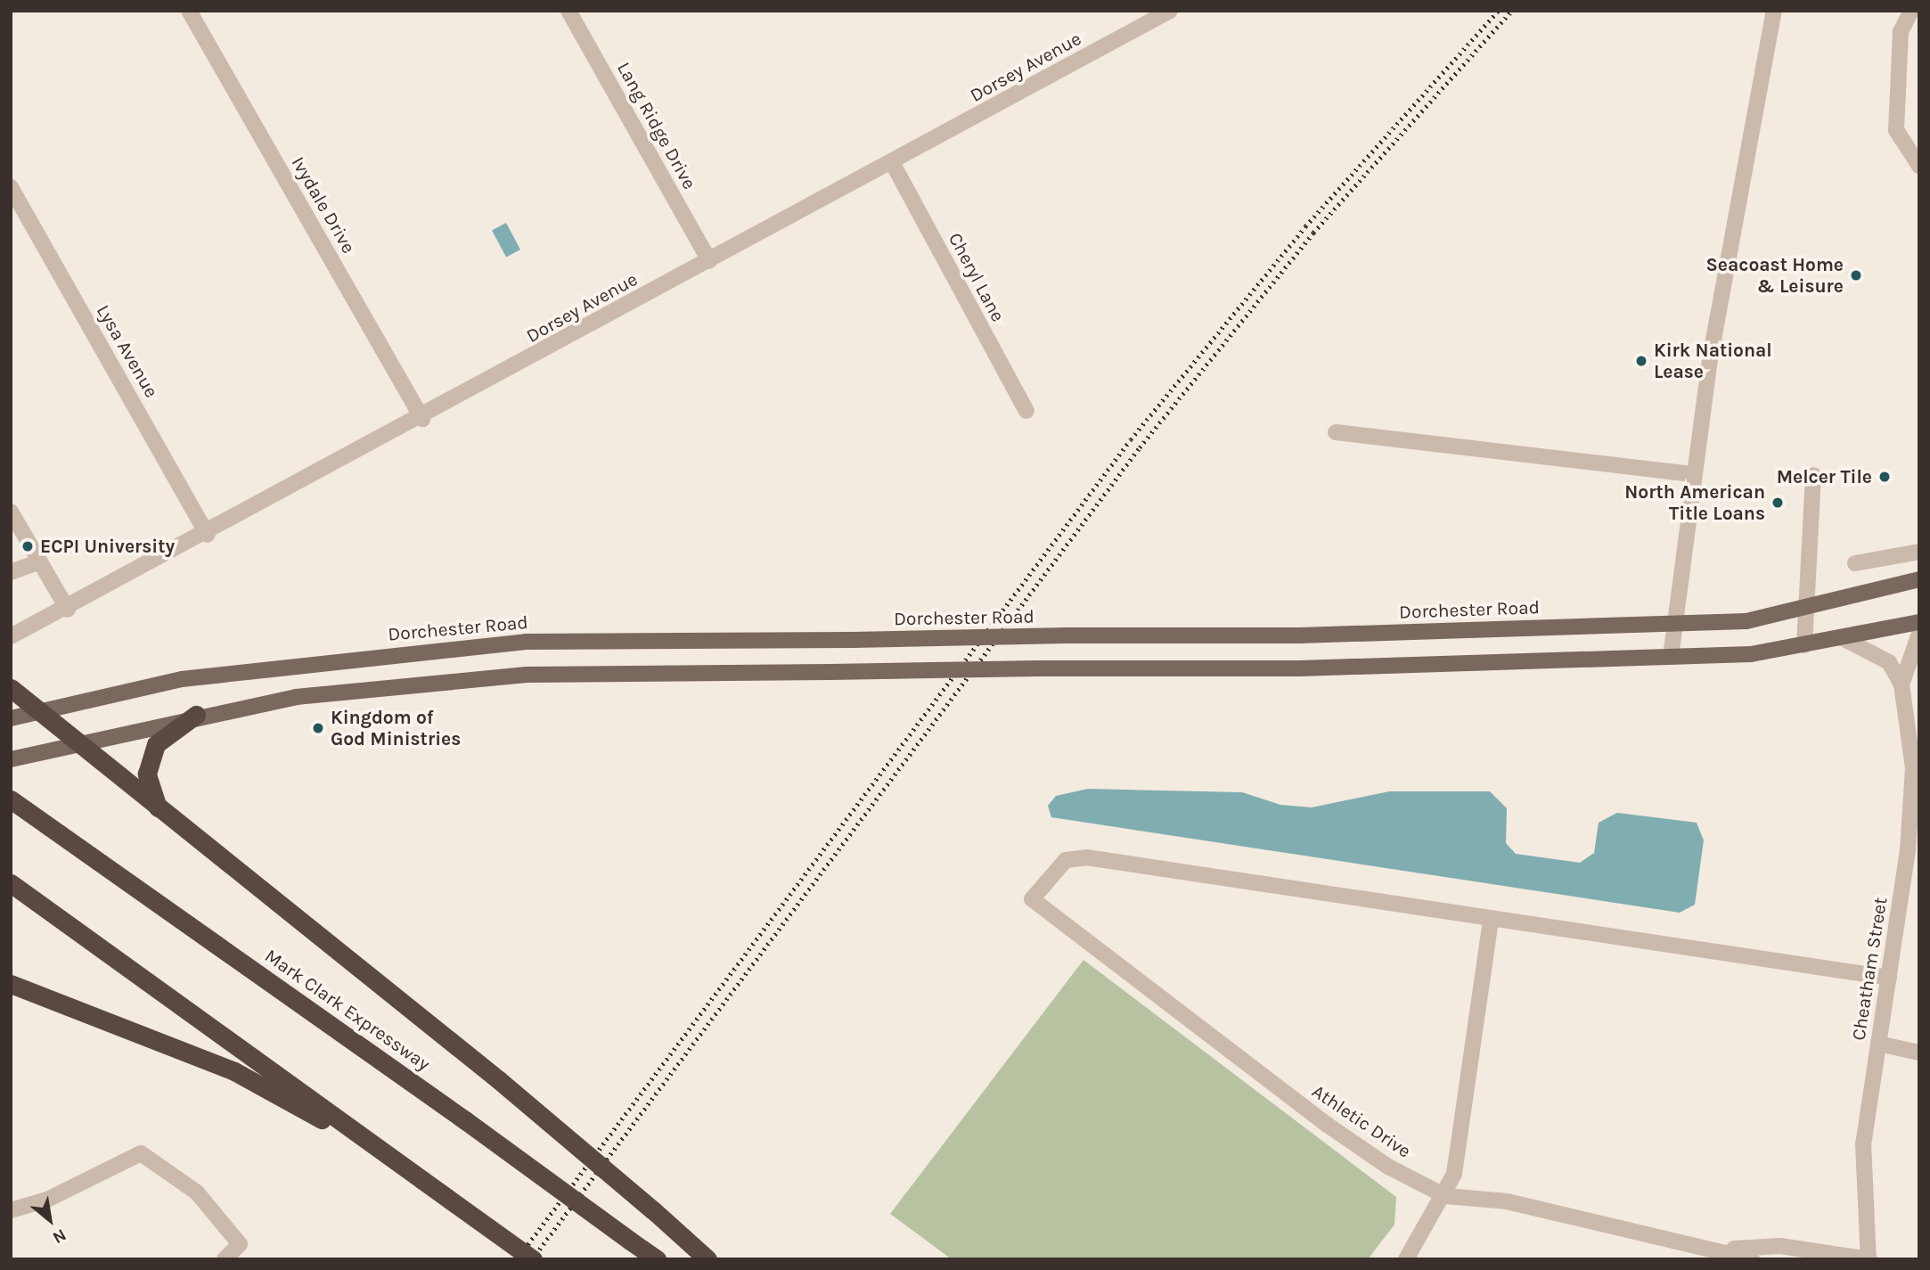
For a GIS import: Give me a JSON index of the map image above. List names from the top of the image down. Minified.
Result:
{"streets":{"highway":["Mark Clark Expressway"],"main road":["Dorchester Road"],"street":["Dorsey Avenue","Lang Ridge Drive","Ivydale Drive","Cheryl Lane","Lysa Avenue","Cheatham Street","Athletic Drive"]},"crossings":[["Dorsey Avenue","Lang Ridge Drive"],["Dorsey Avenue","Ivydale Drive"],["Dorsey Avenue","Cheryl Lane"],["Dorsey Avenue","Lysa Avenue"],["Cheatham Street","Athletic Drive"]],"places":["Seacoast Home & Leisure","Kirk National Lease","Melcer Tile","North American Title Loans","ECPI University","Kingdom of God Ministries"],"north":"bottom right"}
